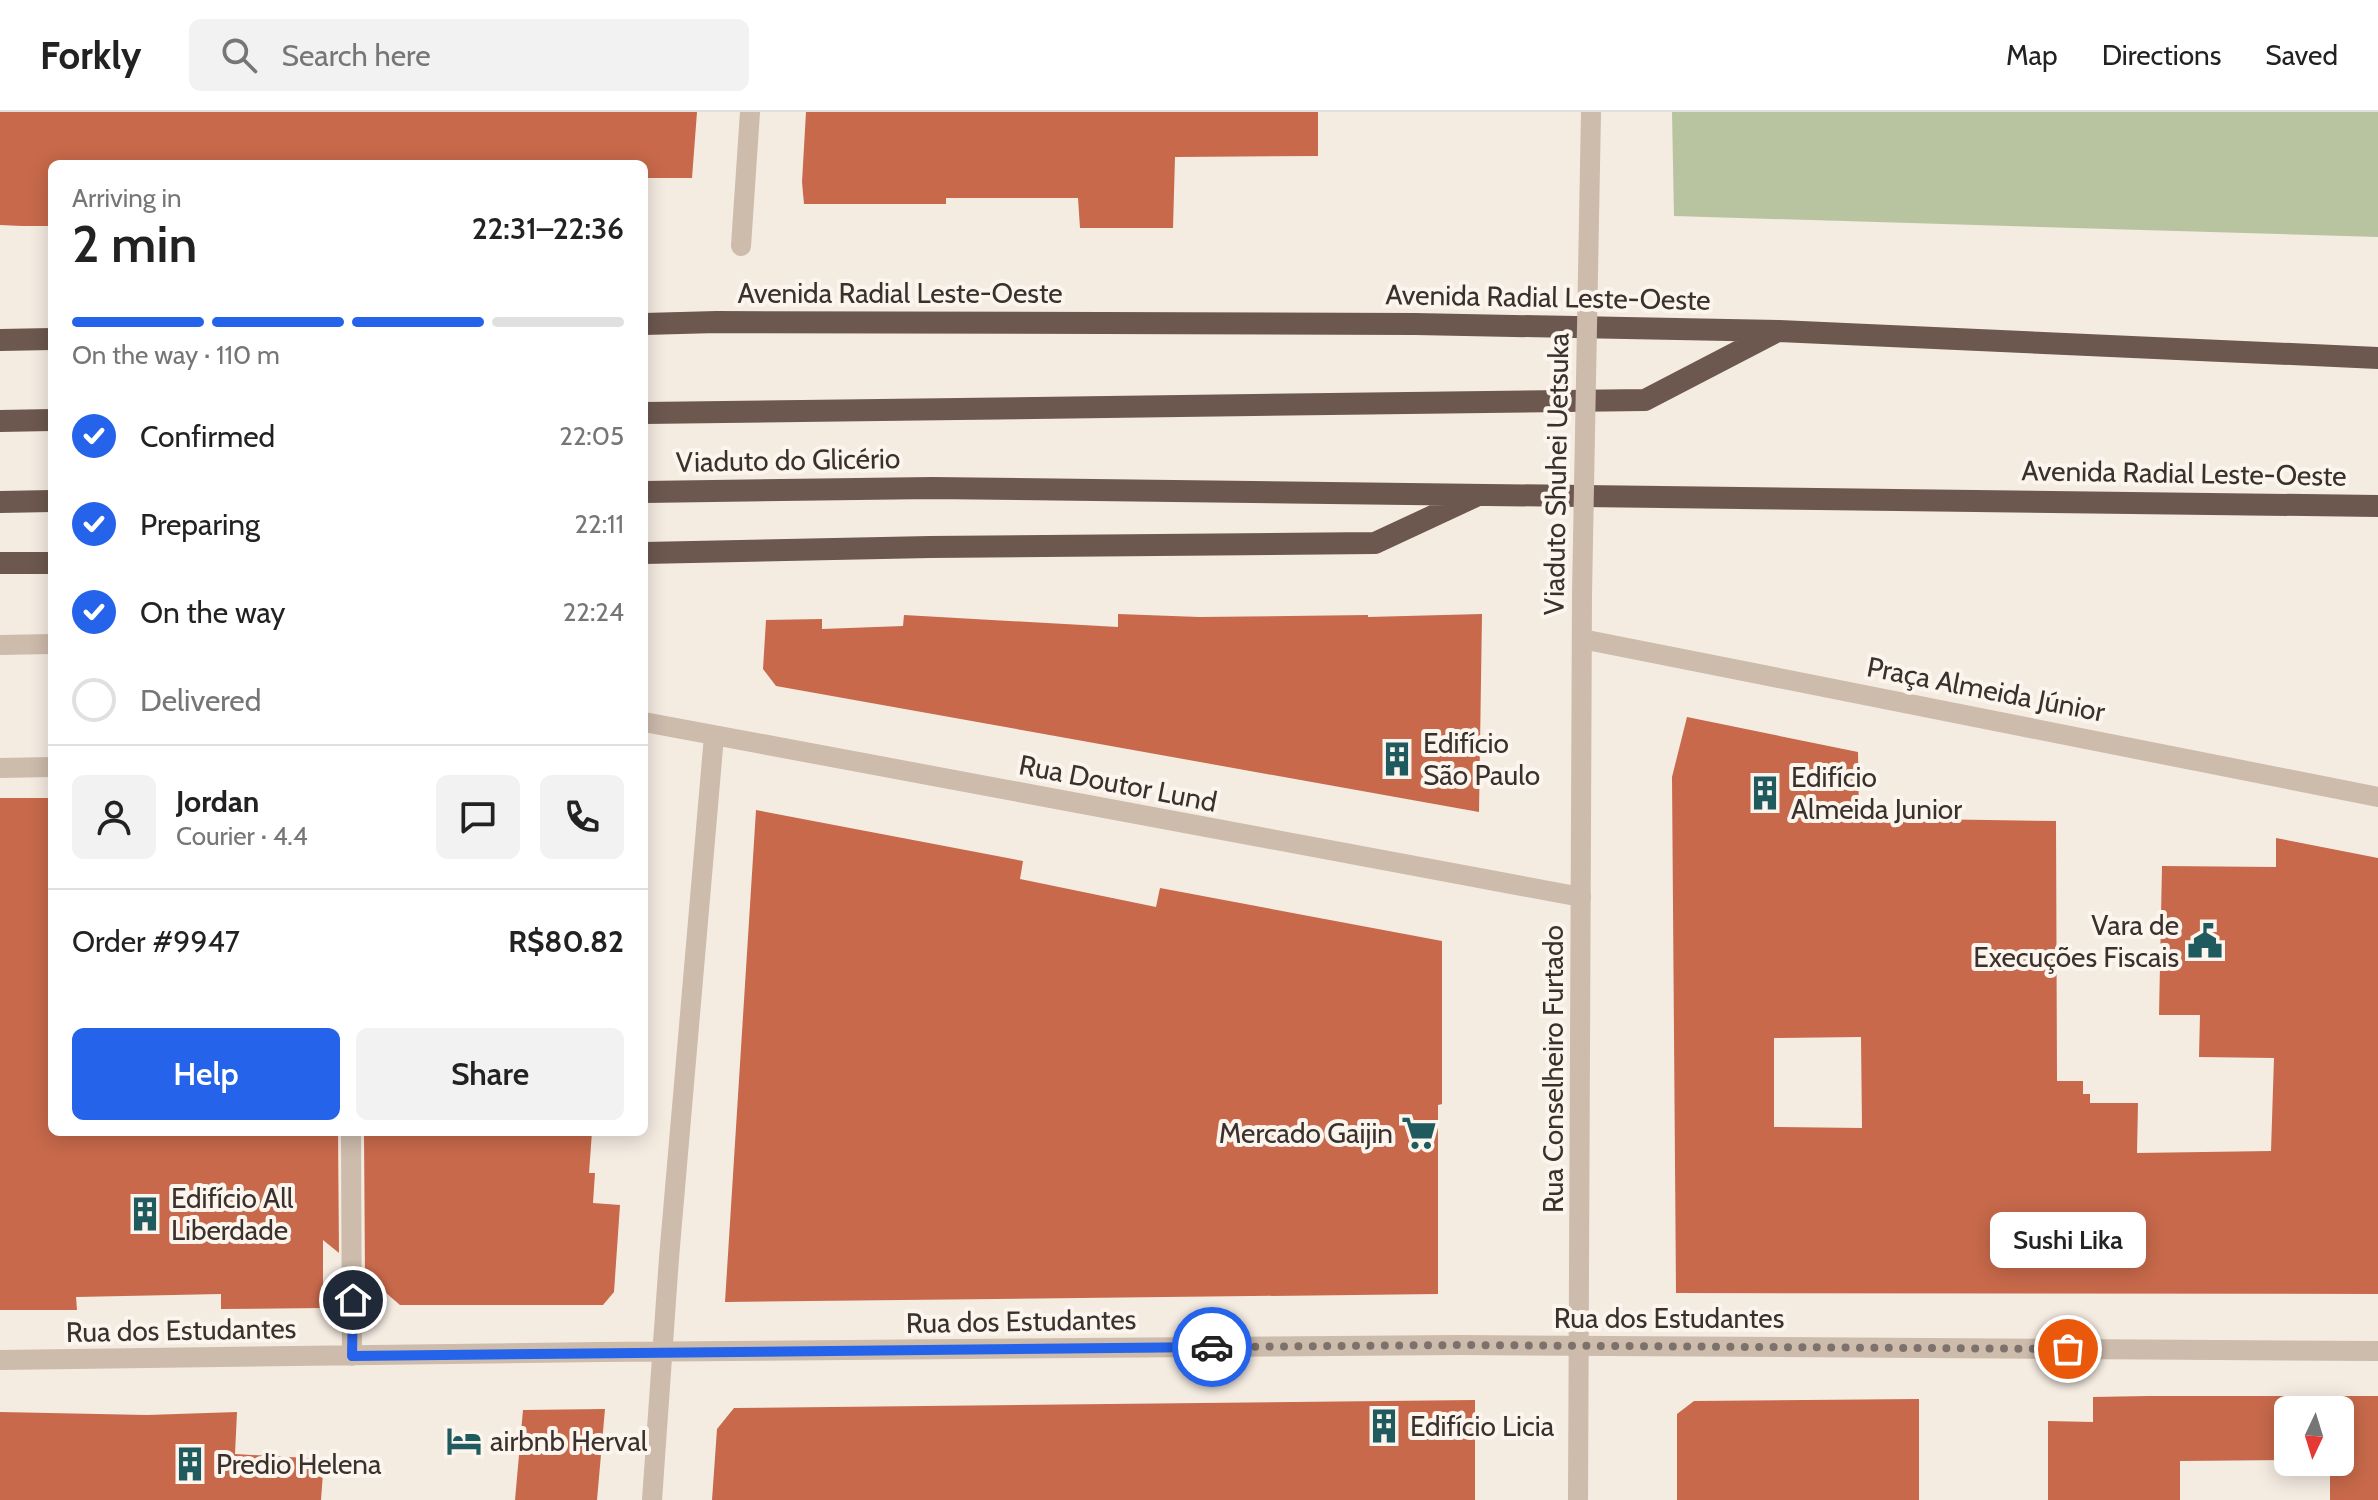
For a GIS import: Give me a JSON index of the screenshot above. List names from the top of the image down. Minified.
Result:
{"streets":{"highway":["Avenida Radial Leste-Oeste","Viaduto do Glicério"],"street":["Viaduto Shuhei Uetsuka","Praça Almeida Júnior","Rua Doutor Lund","Rua Conselheiro Furtado","Rua dos Estudantes"]},"crossings":[["Avenida Radial Leste-Oeste","Viaduto do Glicério"],["Viaduto Shuhei Uetsuka","Praça Almeida Júnior"],["Viaduto Shuhei Uetsuka","Rua Conselheiro Furtado"],["Praça Almeida Júnior","Rua Conselheiro Furtado"],["Rua Doutor Lund","Rua Conselheiro Furtado"],["Rua Conselheiro Furtado","Rua dos Estudantes"]],"places":{"building":["Edifício São Paulo","Edifício Almeida Junior","Edifício All Liberdade","Edifício Licia","Predio Helena"],"public building":["Vara de Execuções Fiscais"],"supermarket":["Mercado Gaijin"],"other":["Sushi Lika"],"hotel":["airbnb Herval"]},"north":"bottom","page":{"header":"Forkly","search":"Search here","nav":["Map","Directions","Saved"],"heading":["2 min","Arriving in","22:31–22:36"],"panel":["Jordan","Courier · 4.4","Order #9947","R$80.82"],"bar":"On the way · 110 m","list":[["Confirmed","22:05"],["Preparing","22:11"],["On the way","22:24"],"Delivered"],"buttons":["Help","Share"],"bubble":"Sushi Lika"}}
